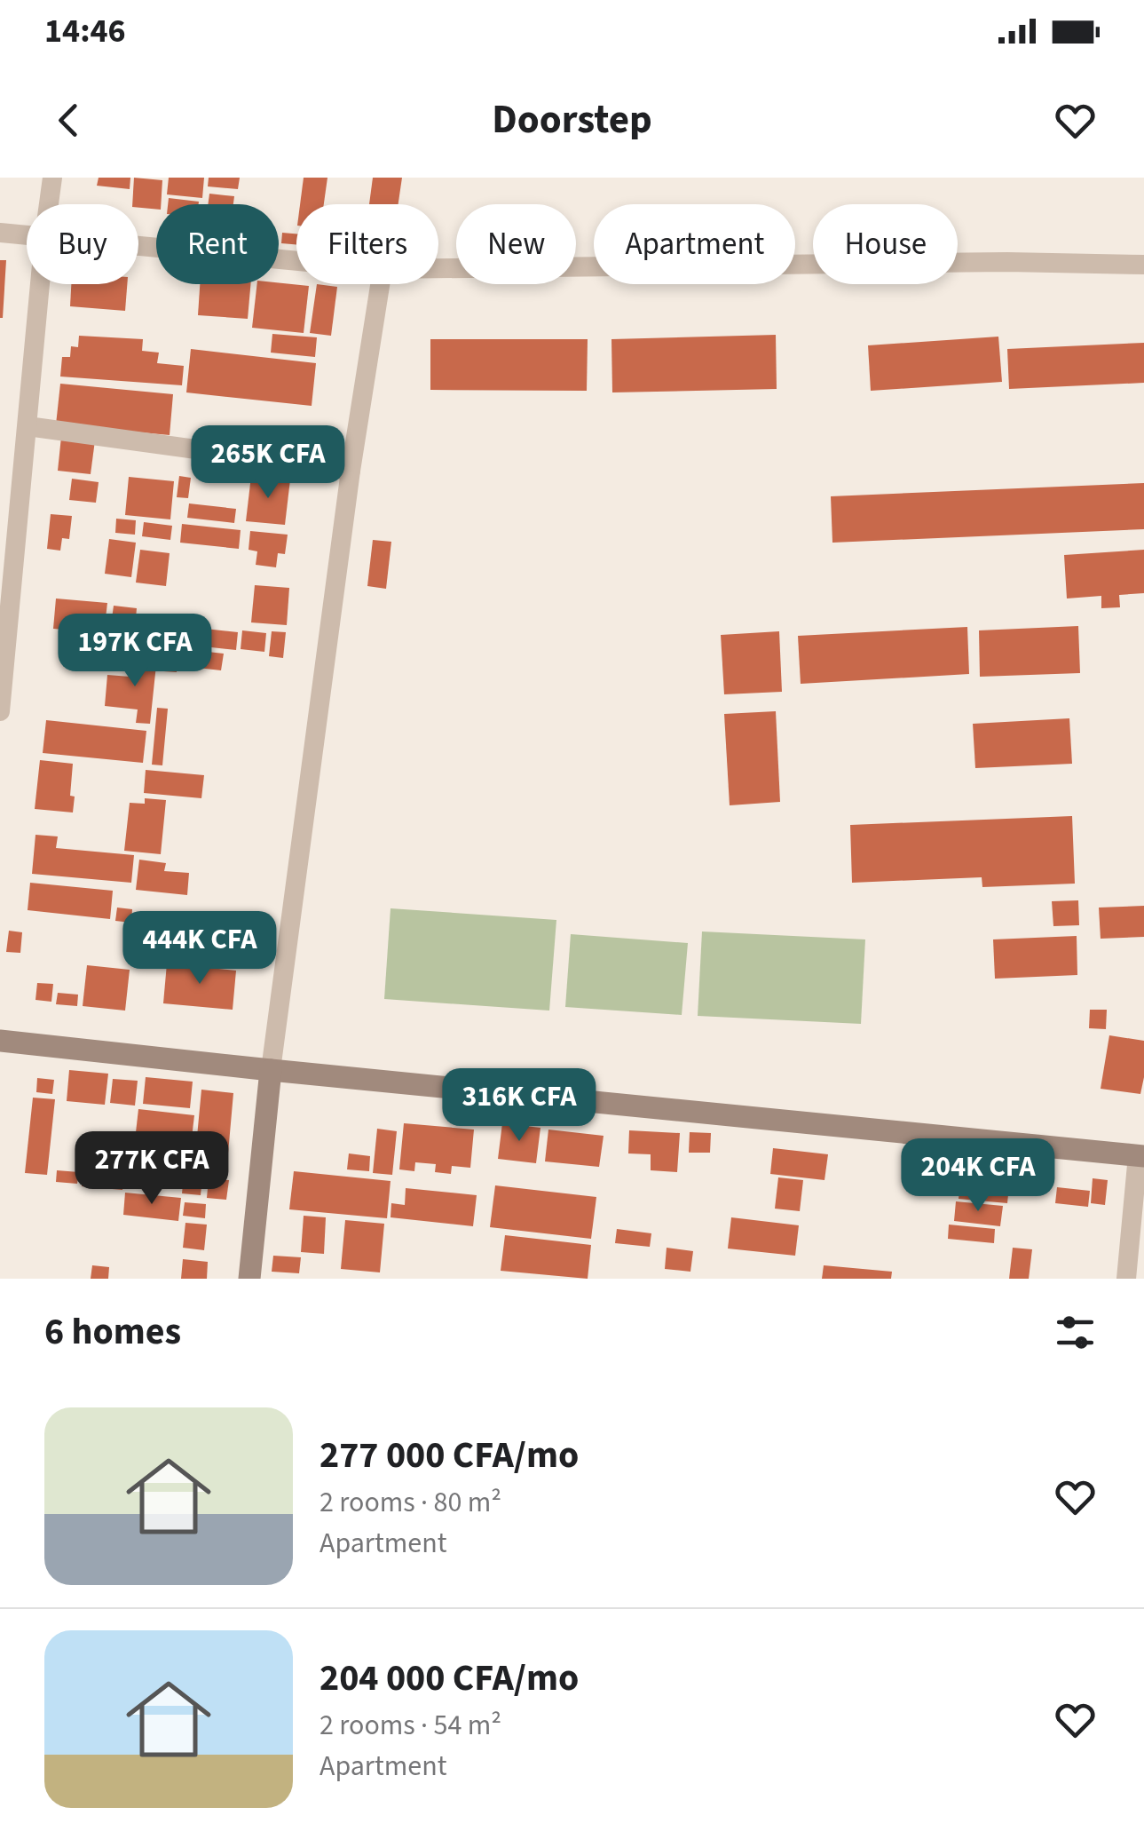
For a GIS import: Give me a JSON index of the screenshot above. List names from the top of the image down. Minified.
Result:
{"page":{"status":"14:46","header":"Doorstep","chip":["Buy","Rent","Filters","New","Apartment","House"],"price":["265K CFA","197K CFA","444K CFA","316K CFA","277K CFA","204K CFA"],"heading":"6 homes","list":[{"name":"277 000 CFA/mo","note":"2 rooms · 80 m² · Apartment"},{"name":"204 000 CFA/mo","note":"2 rooms · 54 m² · Apartment"}]}}
